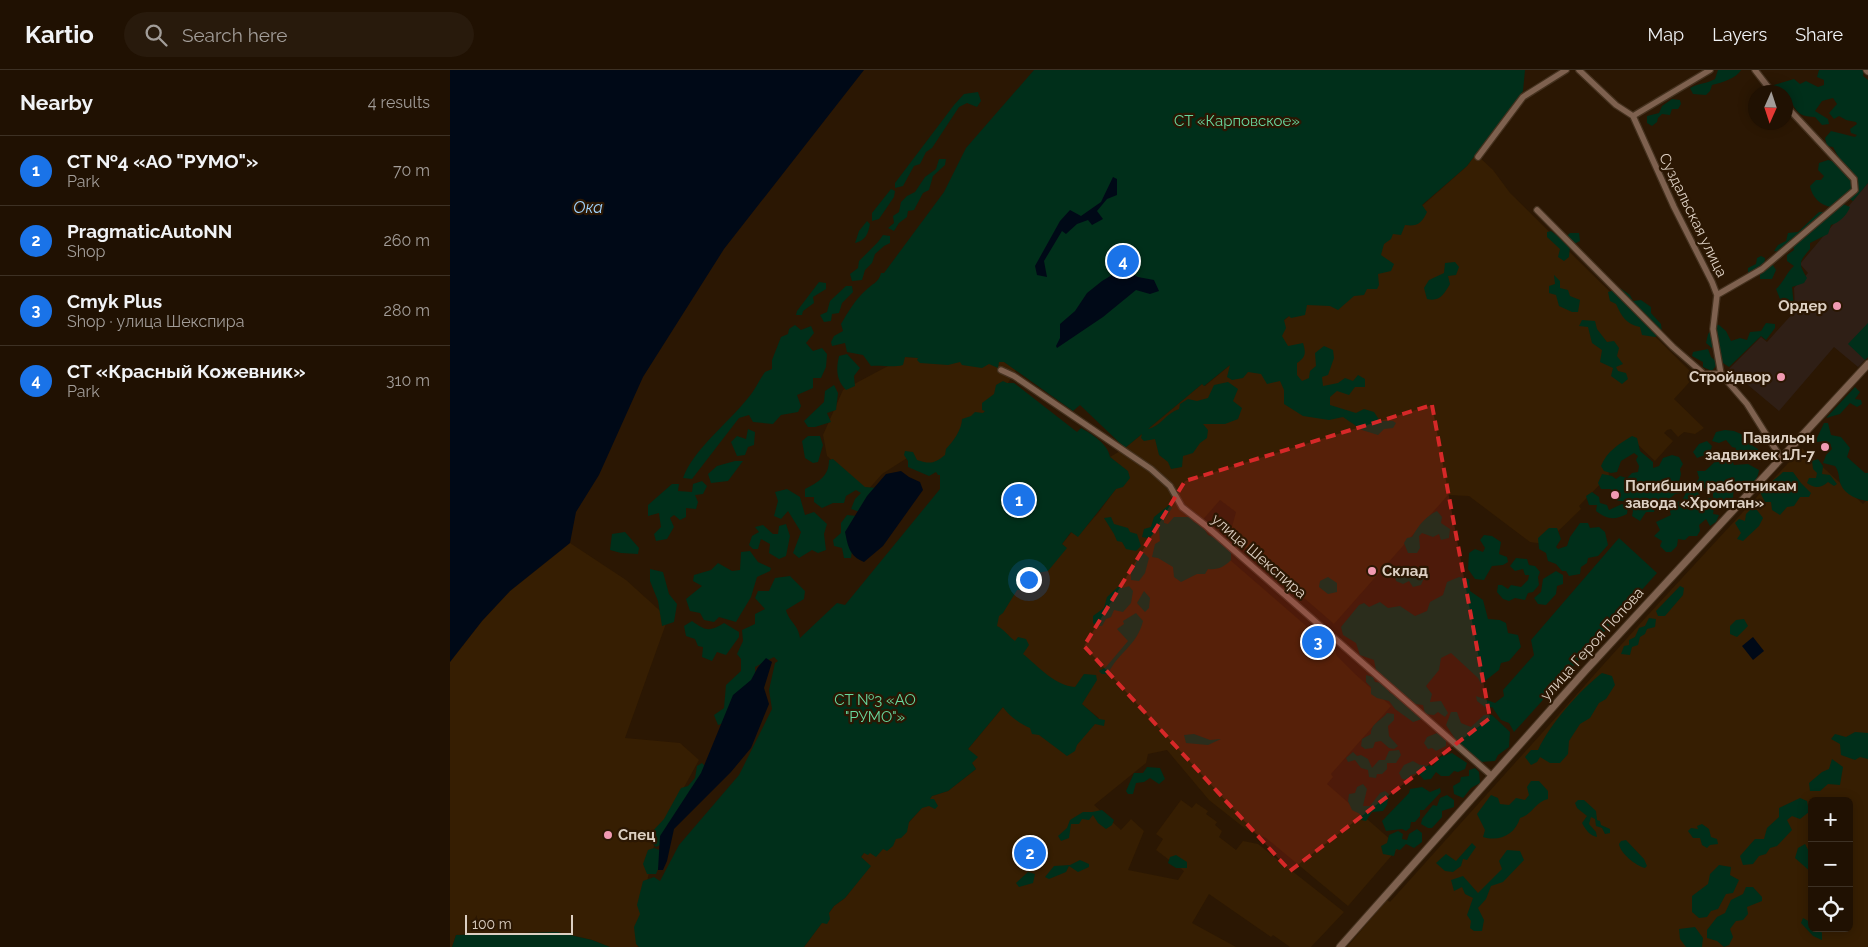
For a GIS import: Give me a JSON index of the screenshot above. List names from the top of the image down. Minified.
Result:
{"streets":{"street":["Суздальская улица","улица Шекспира","улица Героя Попова"]},"crossings":[["улица Шекспира","улица Героя Попова"]],"water":["Ока"],"parks":["СТ «Карповское»","СТ №3 «АО \"РУМО\"»"],"places":["Ордер","Стройдвор","Павильон задвижек 1Л-7","Погибшим работникам завода «Хромтан»","Склад","Спец"],"scale_bar":"100 m","north":"bottom","page":{"header":"Kartio","search":"Search here","nav":["Map","Layers","Share"],"heading":["Nearby","4 results"],"list":[{"mark":"1","name":"СТ №4 «АО \"РУМО\"»","note":"Park","value":"70 m"},{"mark":"2","name":"PragmaticAutoNN","note":"Shop","value":"260 m"},{"mark":"3","name":"Cmyk Plus","note":"Shop · улица Шекспира","value":"280 m"},{"mark":"4","name":"СТ «Красный Кожевник»","note":"Park","value":"310 m"}],"pins":["4","1","3","2"],"map_buttons":["+","−"],"scale":"100 m"}}
